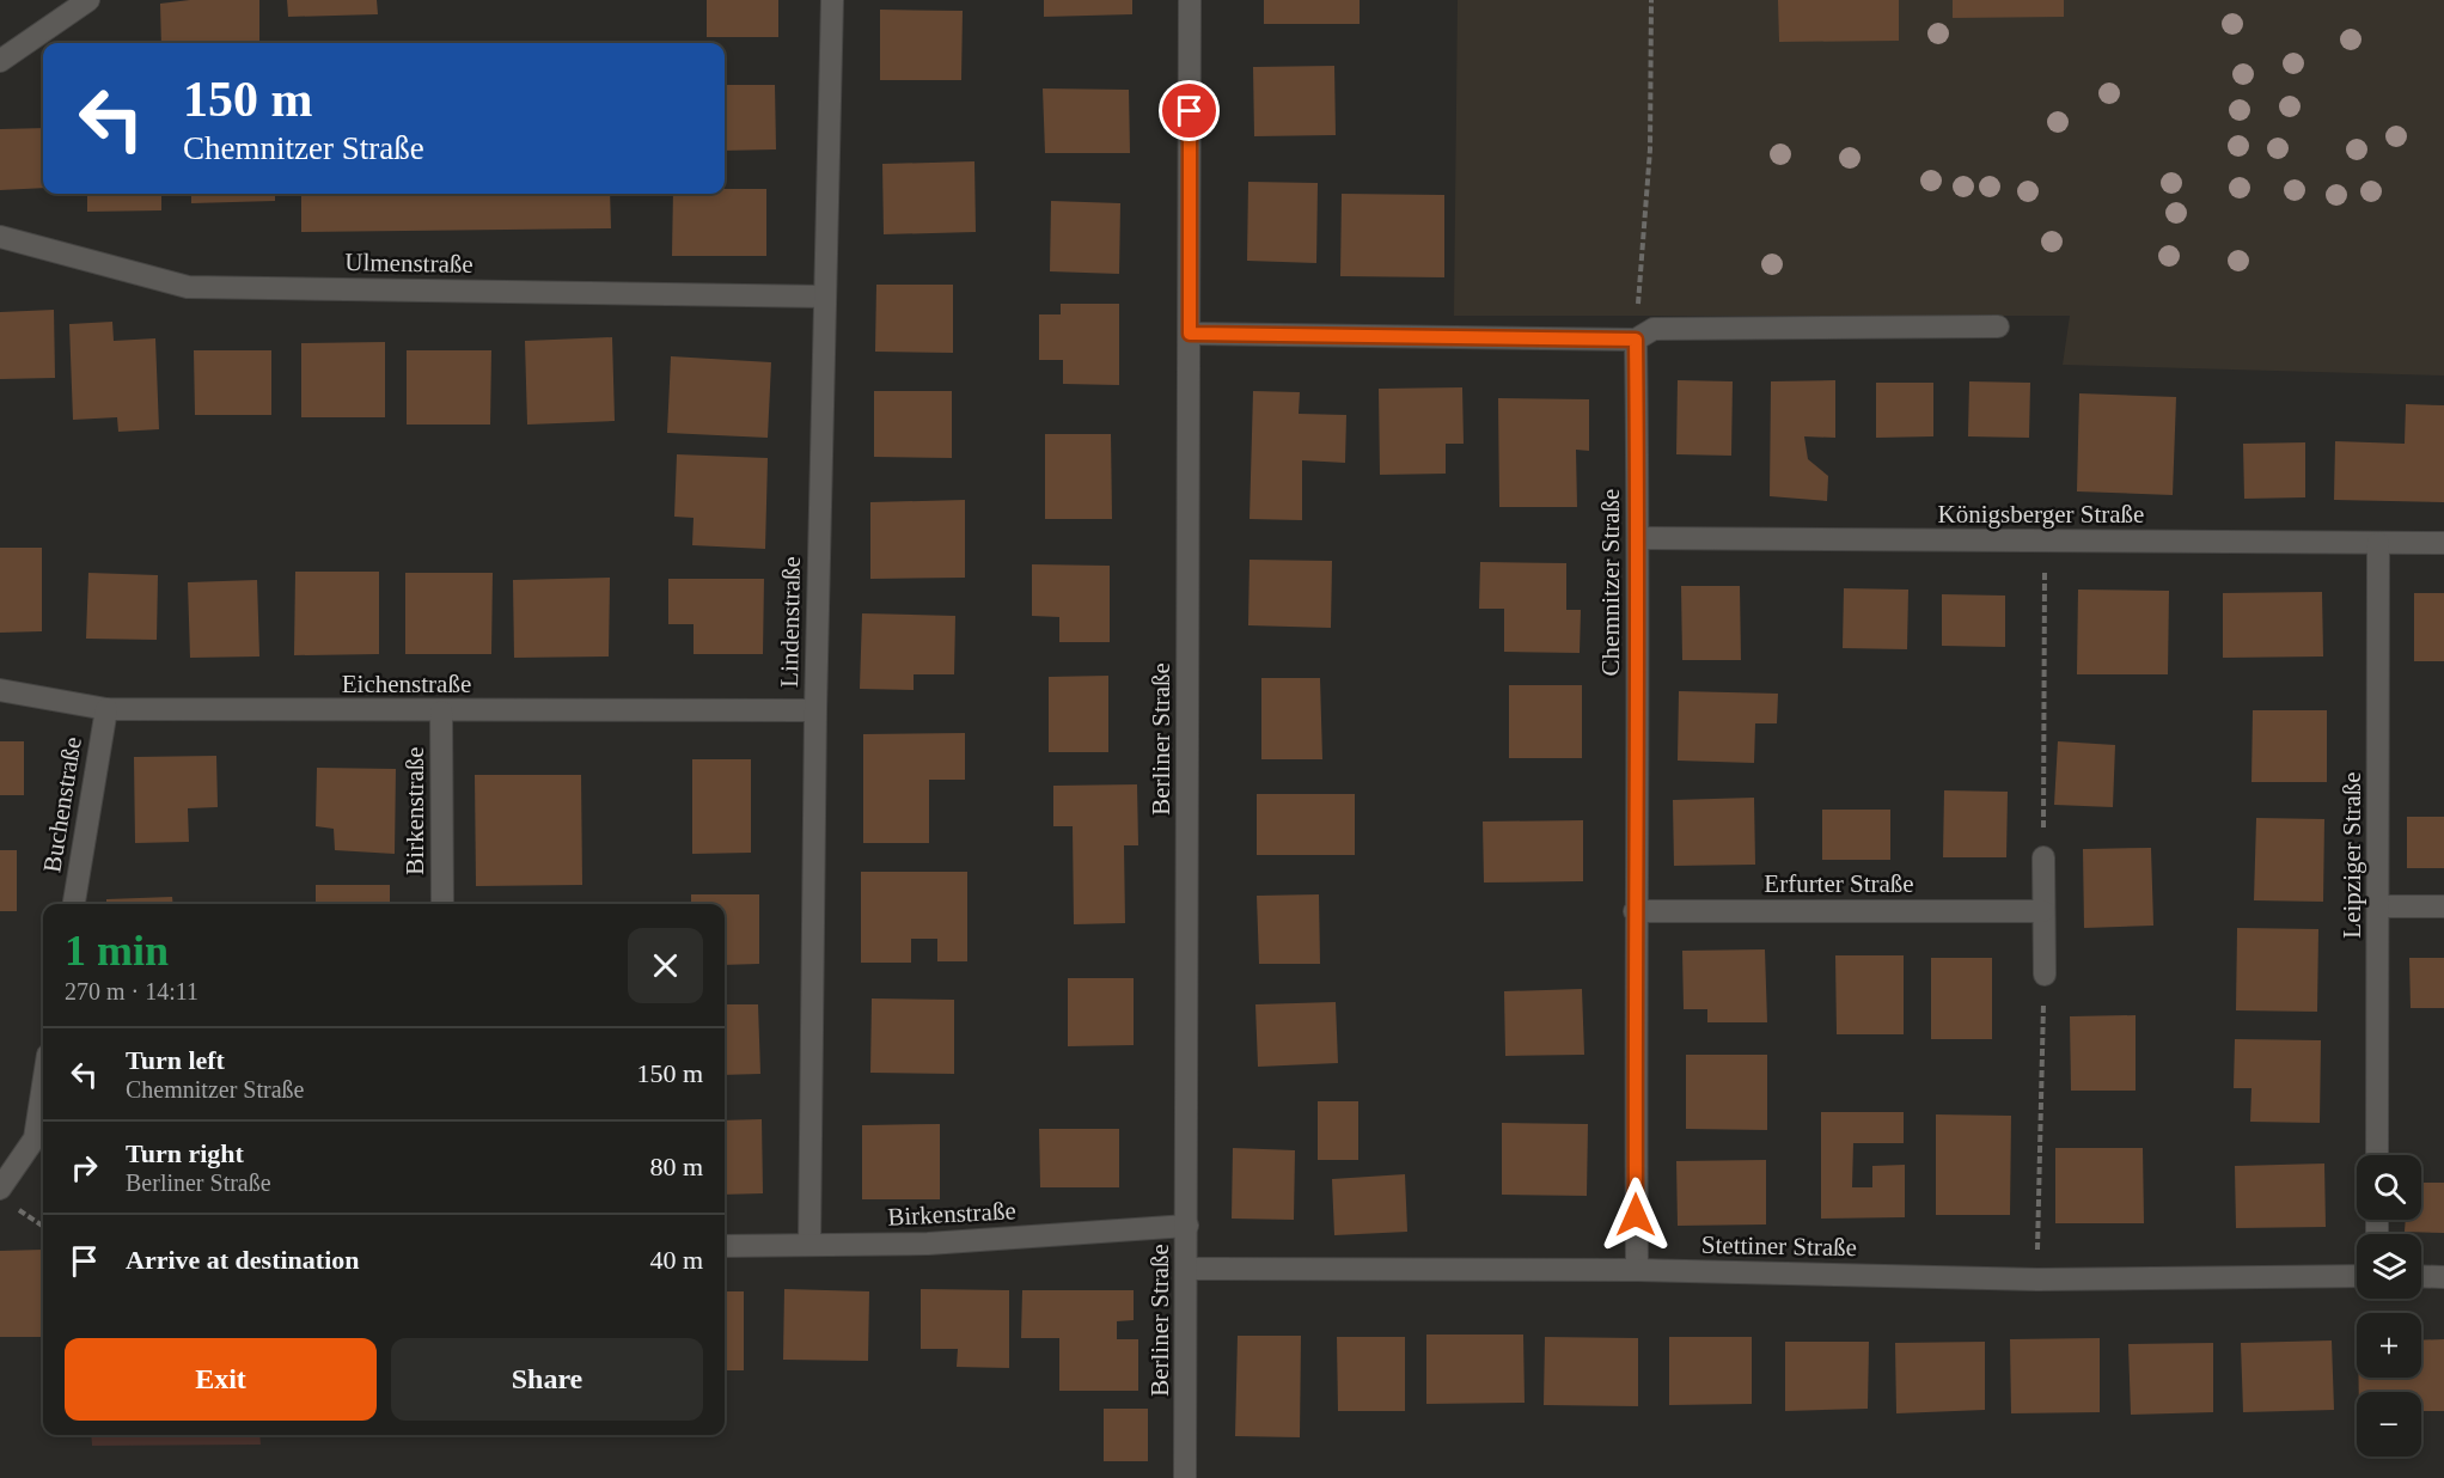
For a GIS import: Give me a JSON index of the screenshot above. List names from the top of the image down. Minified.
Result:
{"streets":{"street":["Ulmenstraße","Königsberger Straße","Chemnitzer Straße","Lindenstraße","Eichenstraße","Berliner Straße","Buchenstraße","Birkenstraße","Leipziger Straße","Erfurter Straße","Stettiner Straße"]},"crossings":[["Ulmenstraße","Lindenstraße"],["Königsberger Straße","Chemnitzer Straße"],["Königsberger Straße","Leipziger Straße"],["Chemnitzer Straße","Erfurter Straße"],["Chemnitzer Straße","Stettiner Straße"],["Lindenstraße","Eichenstraße"],["Lindenstraße","Birkenstraße"],["Eichenstraße","Buchenstraße"],["Eichenstraße","Birkenstraße"],["Berliner Straße","Birkenstraße"],["Berliner Straße","Stettiner Straße"]],"page":{"turn":["150 m","Chemnitzer Straße"],"heading":["1 min","270 m · 14:11"],"list":[{"name":"Turn left","note":"Chemnitzer Straße","value":"150 m"},{"name":"Turn right","note":"Berliner Straße","value":"80 m"},{"name":"Arrive at destination","value":"40 m"}],"map_buttons":["+","−"],"buttons":["Exit","Share"]}}
